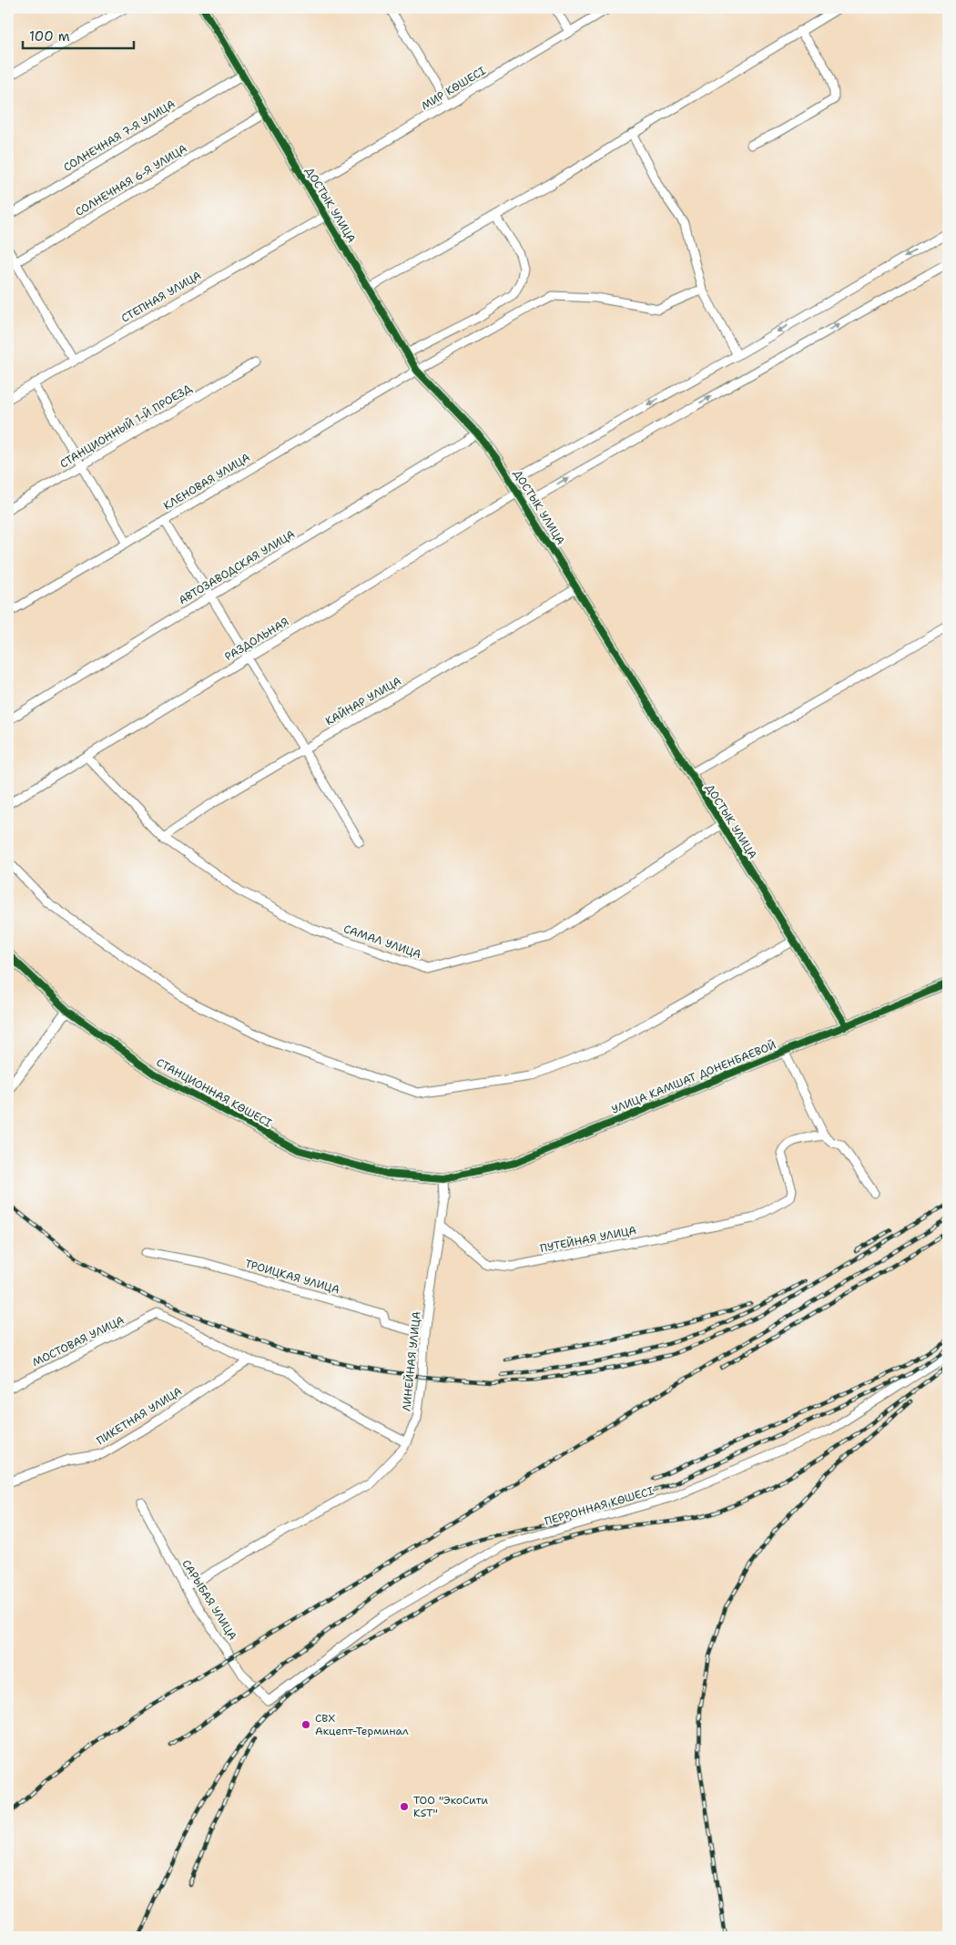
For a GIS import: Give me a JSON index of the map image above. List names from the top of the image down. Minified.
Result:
{"streets":{"street":["МИР КӨШЕСІ","СОЛНЕЧНАЯ 7-Я УЛИЦА","СОЛНЕЧНАЯ 6-Я УЛИЦА","ДОСТЫК УЛИЦА","СТЕПНАЯ УЛИЦА","СТАНЦИОННЫЙ 1-Й ПРОЕЗД","КЛЕНОВАЯ УЛИЦА","АВТОЗАВОДСКАЯ УЛИЦА","РАЗДОЛЬНАЯ","КАЙНАР УЛИЦА","САМАЛ УЛИЦА","УЛИЦА КАМШАТ ДОНЕНБАЕВОЙ","СТАНЦИОННАЯ КӨШЕСІ","ПУТЕЙНАЯ УЛИЦА","ТРОИЦКАЯ УЛИЦА","МОСТОВАЯ УЛИЦА","ЛИНЕЙНАЯ УЛИЦА","ПИКЕТНАЯ УЛИЦА","ПЕРРОННАЯ КӨШЕСІ","САРЫБАЯ УЛИЦА"]},"crossings":[["МИР КӨШЕСІ","ДОСТЫК УЛИЦА"],["СОЛНЕЧНАЯ 7-Я УЛИЦА","ДОСТЫК УЛИЦА"],["СОЛНЕЧНАЯ 6-Я УЛИЦА","ДОСТЫК УЛИЦА"],["ДОСТЫК УЛИЦА","СТЕПНАЯ УЛИЦА"],["ДОСТЫК УЛИЦА","КЛЕНОВАЯ УЛИЦА"],["ДОСТЫК УЛИЦА","АВТОЗАВОДСКАЯ УЛИЦА"],["ДОСТЫК УЛИЦА","РАЗДОЛЬНАЯ"],["ДОСТЫК УЛИЦА","КАЙНАР УЛИЦА"],["ДОСТЫК УЛИЦА","САМАЛ УЛИЦА"],["ДОСТЫК УЛИЦА","УЛИЦА КАМШАТ ДОНЕНБАЕВОЙ"],["РАЗДОЛЬНАЯ","САМАЛ УЛИЦА"],["КАЙНАР УЛИЦА","САМАЛ УЛИЦА"],["УЛИЦА КАМШАТ ДОНЕНБАЕВОЙ","СТАНЦИОННАЯ КӨШЕСІ"],["УЛИЦА КАМШАТ ДОНЕНБАЕВОЙ","ЛИНЕЙНАЯ УЛИЦА"],["СТАНЦИОННАЯ КӨШЕСІ","ЛИНЕЙНАЯ УЛИЦА"],["ПУТЕЙНАЯ УЛИЦА","ЛИНЕЙНАЯ УЛИЦА"],["ТРОИЦКАЯ УЛИЦА","ЛИНЕЙНАЯ УЛИЦА"],["МОСТОВАЯ УЛИЦА","ПИКЕТНАЯ УЛИЦА"],["ЛИНЕЙНАЯ УЛИЦА","САРЫБАЯ УЛИЦА"],["ПЕРРОННАЯ КӨШЕСІ","САРЫБАЯ УЛИЦА"]],"places":["СВХ Акцепт-Терминал","ТОО \"ЭкоСити KST\""],"scale_bar":"100 m"}
